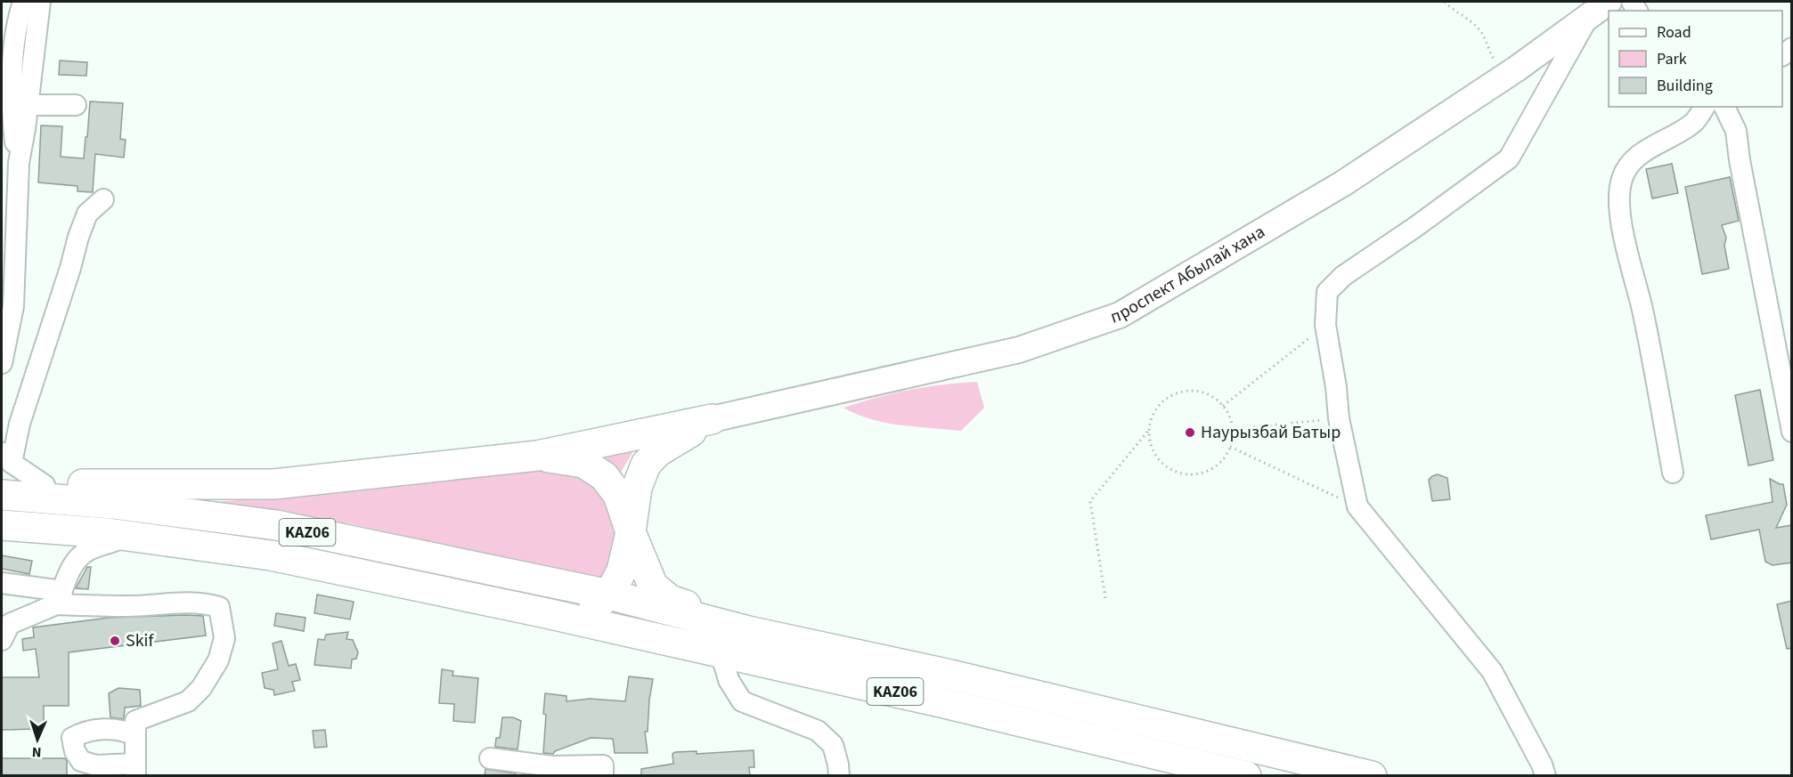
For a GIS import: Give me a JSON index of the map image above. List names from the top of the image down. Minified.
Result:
{"streets":{"highway":["KАZ06"],"main road":["проспект Абылай хана"]},"places":["Наурызбай Батыр","Skif"],"legend":["Road","Park","Building"],"north":"bottom"}
